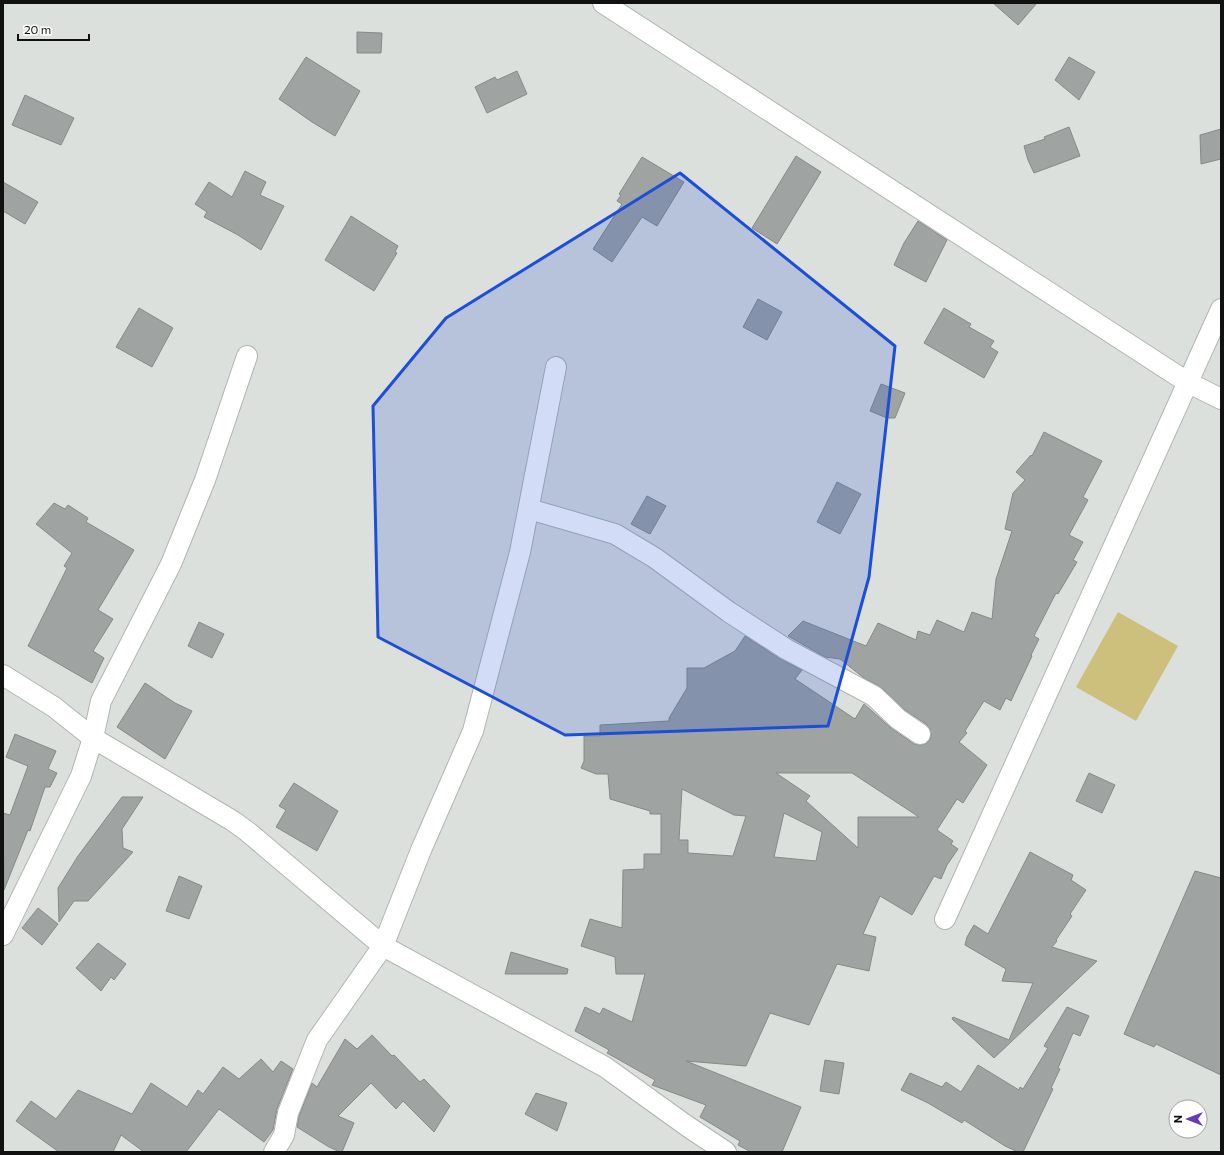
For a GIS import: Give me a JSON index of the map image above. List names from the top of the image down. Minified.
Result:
{"scale_bar":"20 m","north":"left"}
